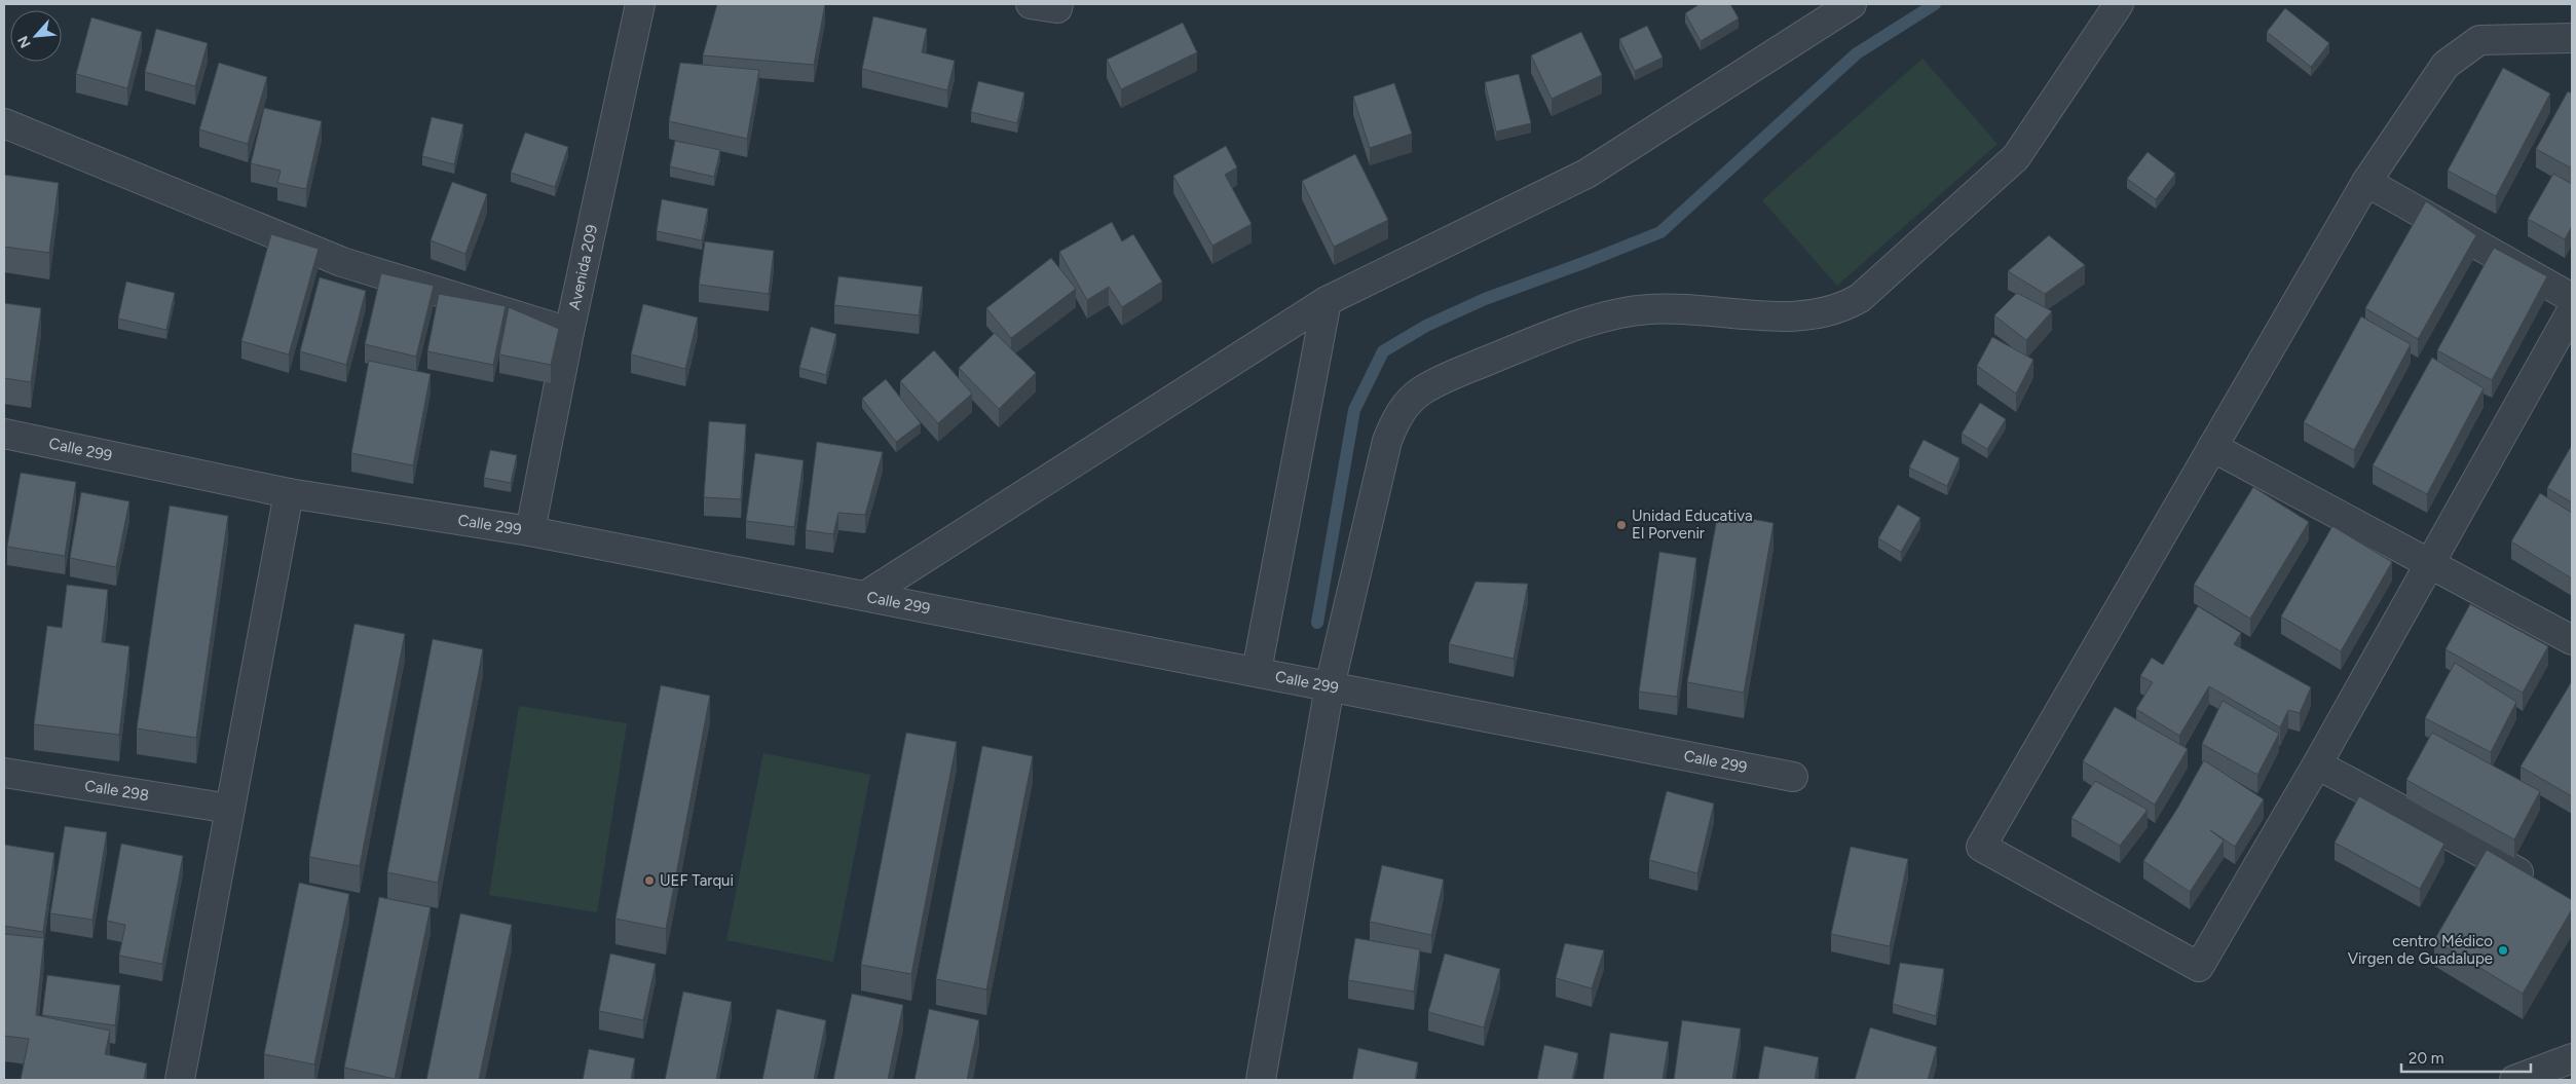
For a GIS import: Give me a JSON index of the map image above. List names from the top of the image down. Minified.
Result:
{"streets":{"street":["Avenida 209","Calle 299","Calle 298"]},"crossings":[["Avenida 209","Calle 299"]],"places":["Unidad Educativa El Porvenir","UEF Tarqui","centro Médico Virgen de Guadalupe"],"scale_bar":"20 m","north":"bottom left"}
